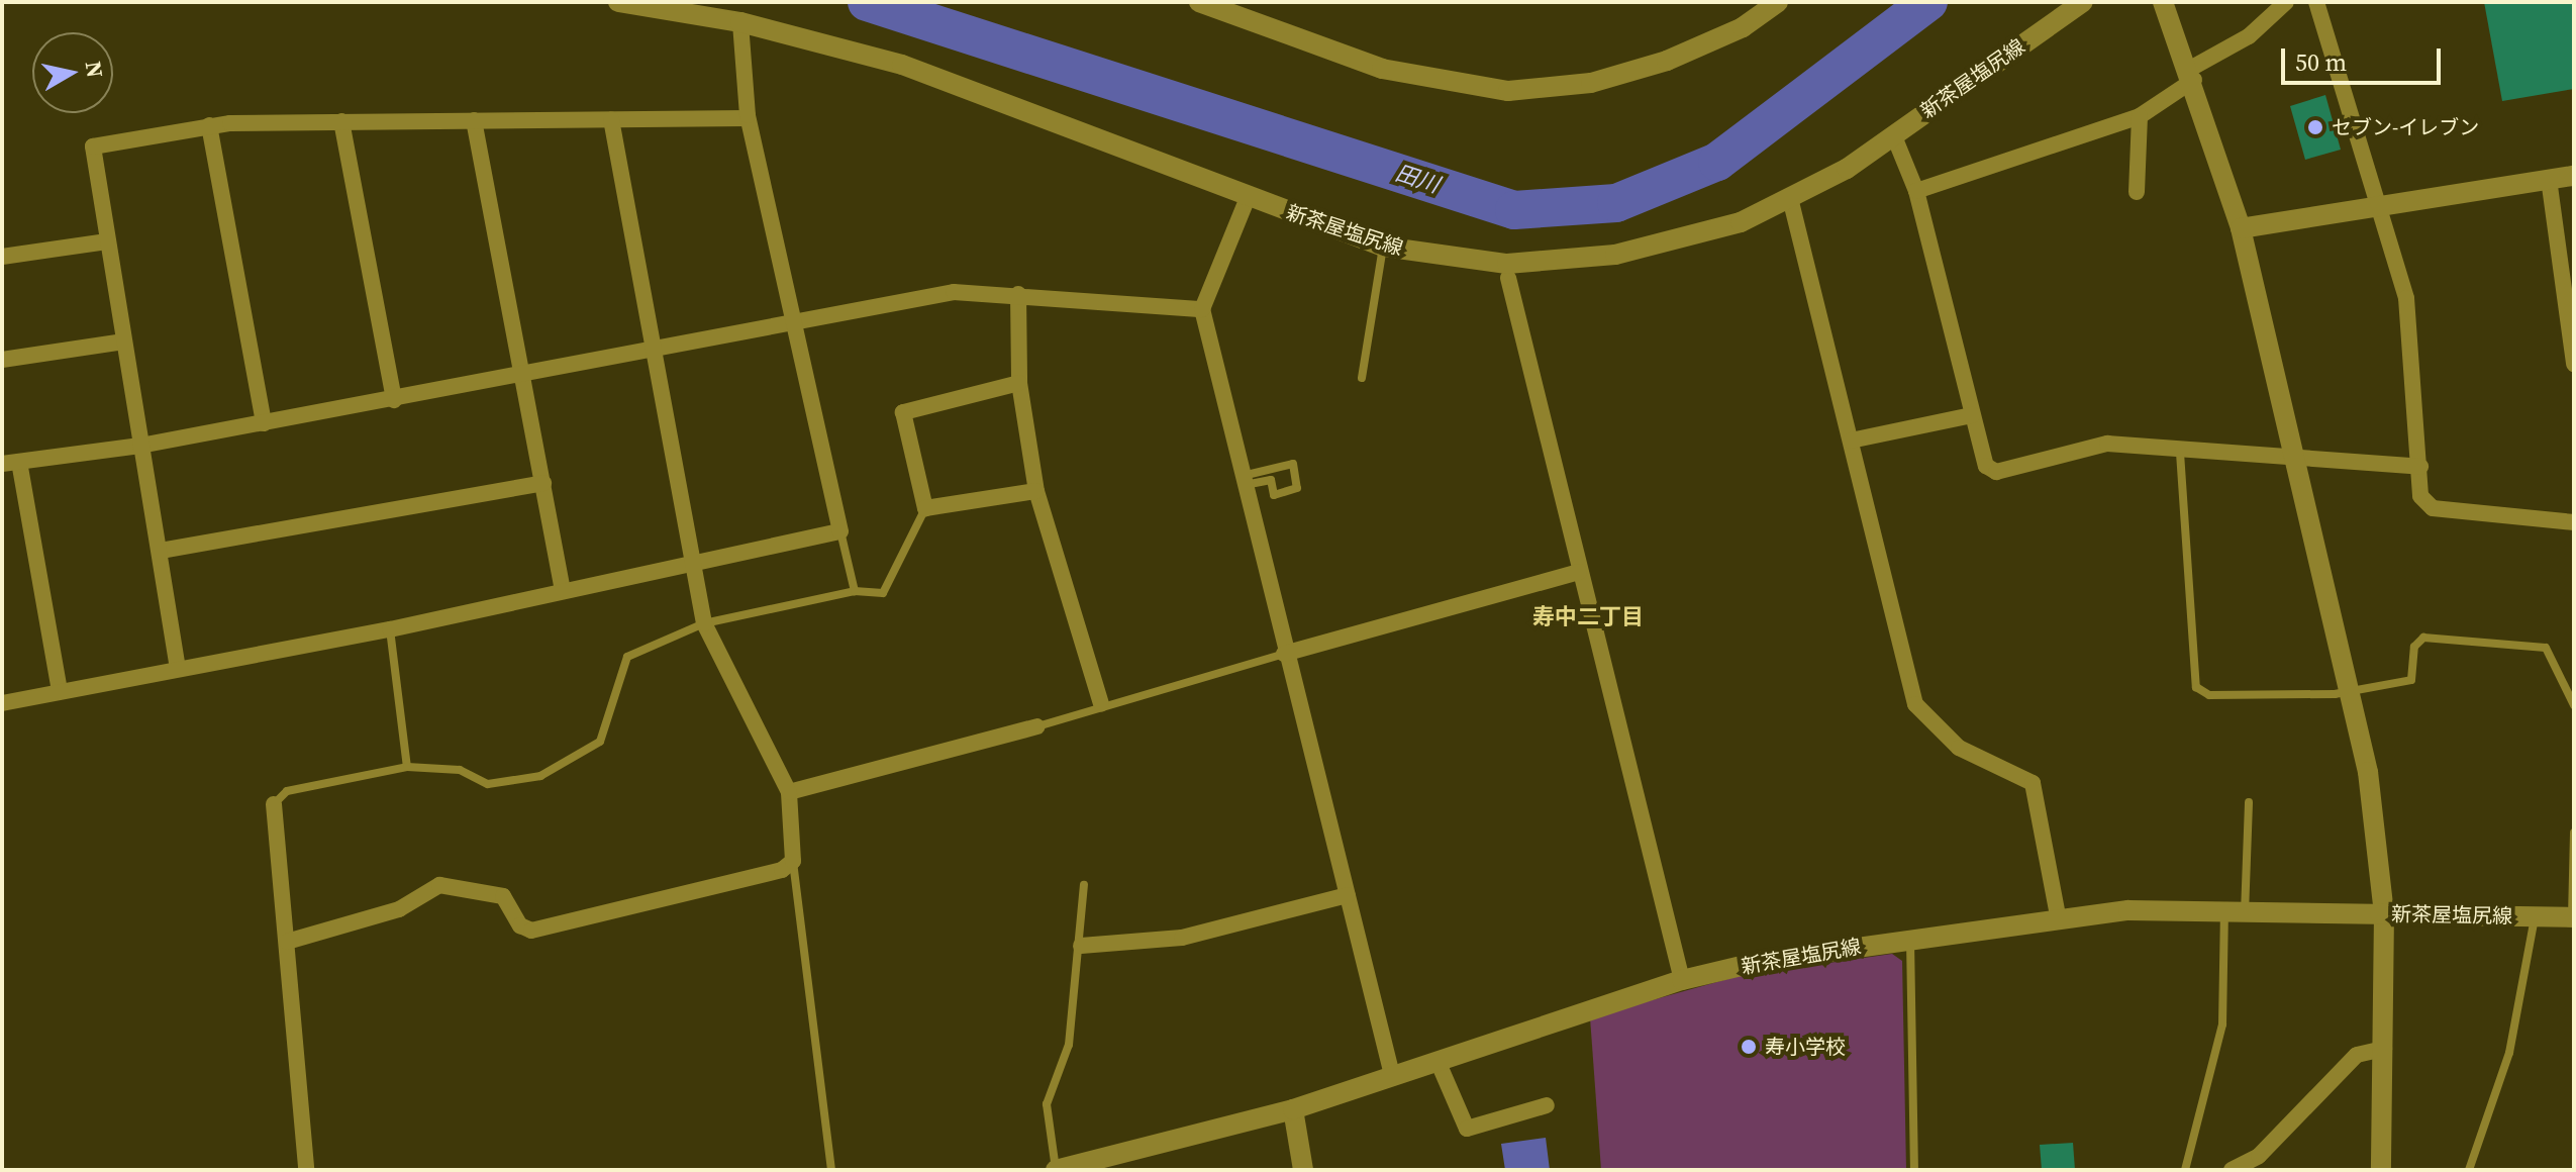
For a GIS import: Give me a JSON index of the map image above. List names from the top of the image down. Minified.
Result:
{"streets":{"main road":["新茶屋塩尻線"]},"districts":["寿中二丁目"],"water":["田川"],"places":["セブン-イレブン","寿小学校"],"scale_bar":"50 m","north":"right"}
